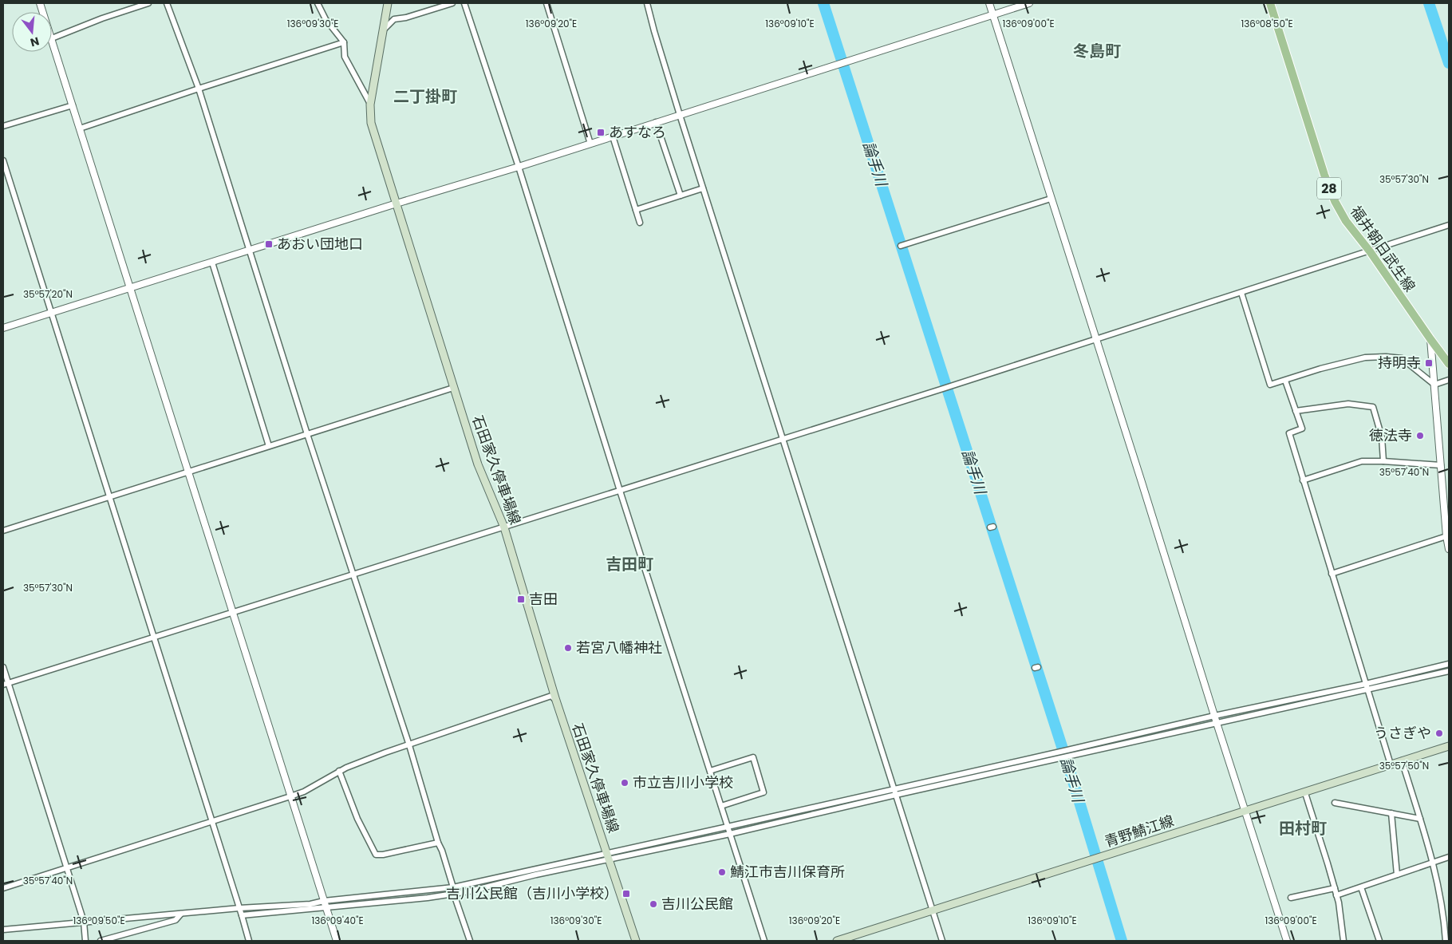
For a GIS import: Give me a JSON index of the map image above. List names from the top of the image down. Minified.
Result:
{"streets":{"main road":["28","福井朝日武生線","石田家久停車場線","青野鯖江線"]},"districts":["冬島町","二丁掛町","吉田町","田村町"],"water":["論手川"],"places":{"transit":["あすなろ","あおい団地口","持明寺","吉田","吉川公民館（吉川小学校）"],"other":["徳法寺","若宮八幡神社","うさぎや","市立吉川小学校","鯖江市吉川保育所","吉川公民館"]},"north":"bottom","coordinates":["136°09'30\"E","136°09'20\"E","136°09'10\"E","136°09'00\"E","136°08'50\"E","35°57'30\"N","35°57'20\"N","35°57'40\"N","35°57'50\"N","136°09'50\"E","136°09'40\"E"]}
